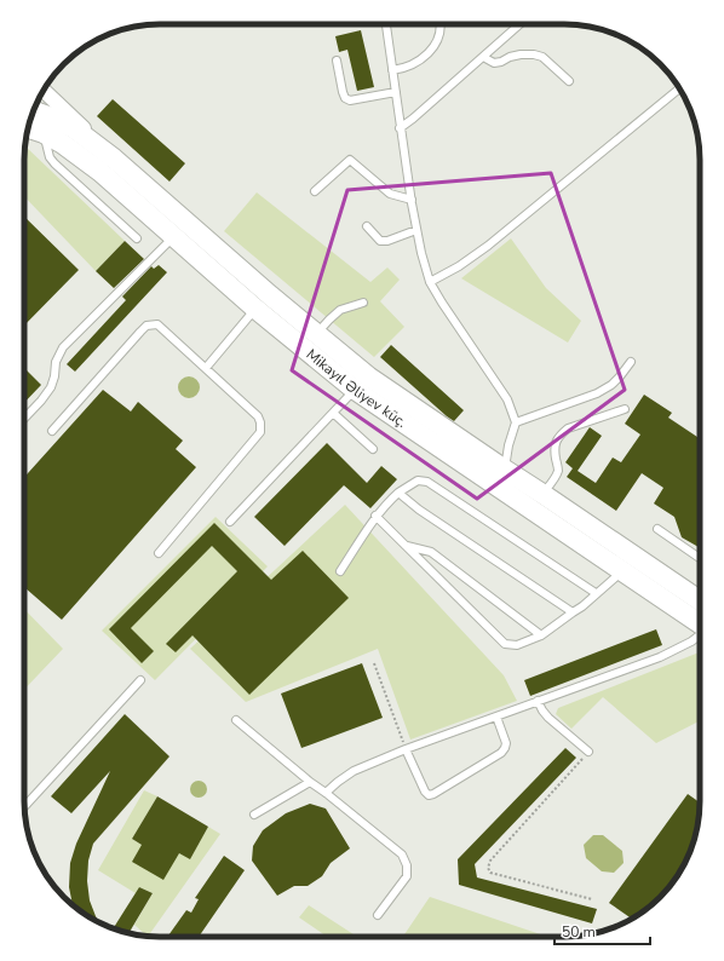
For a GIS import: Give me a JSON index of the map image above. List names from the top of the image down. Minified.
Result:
{"streets":{"main road":["Mikayıl Əliyev küç."]},"scale_bar":"50 m"}
